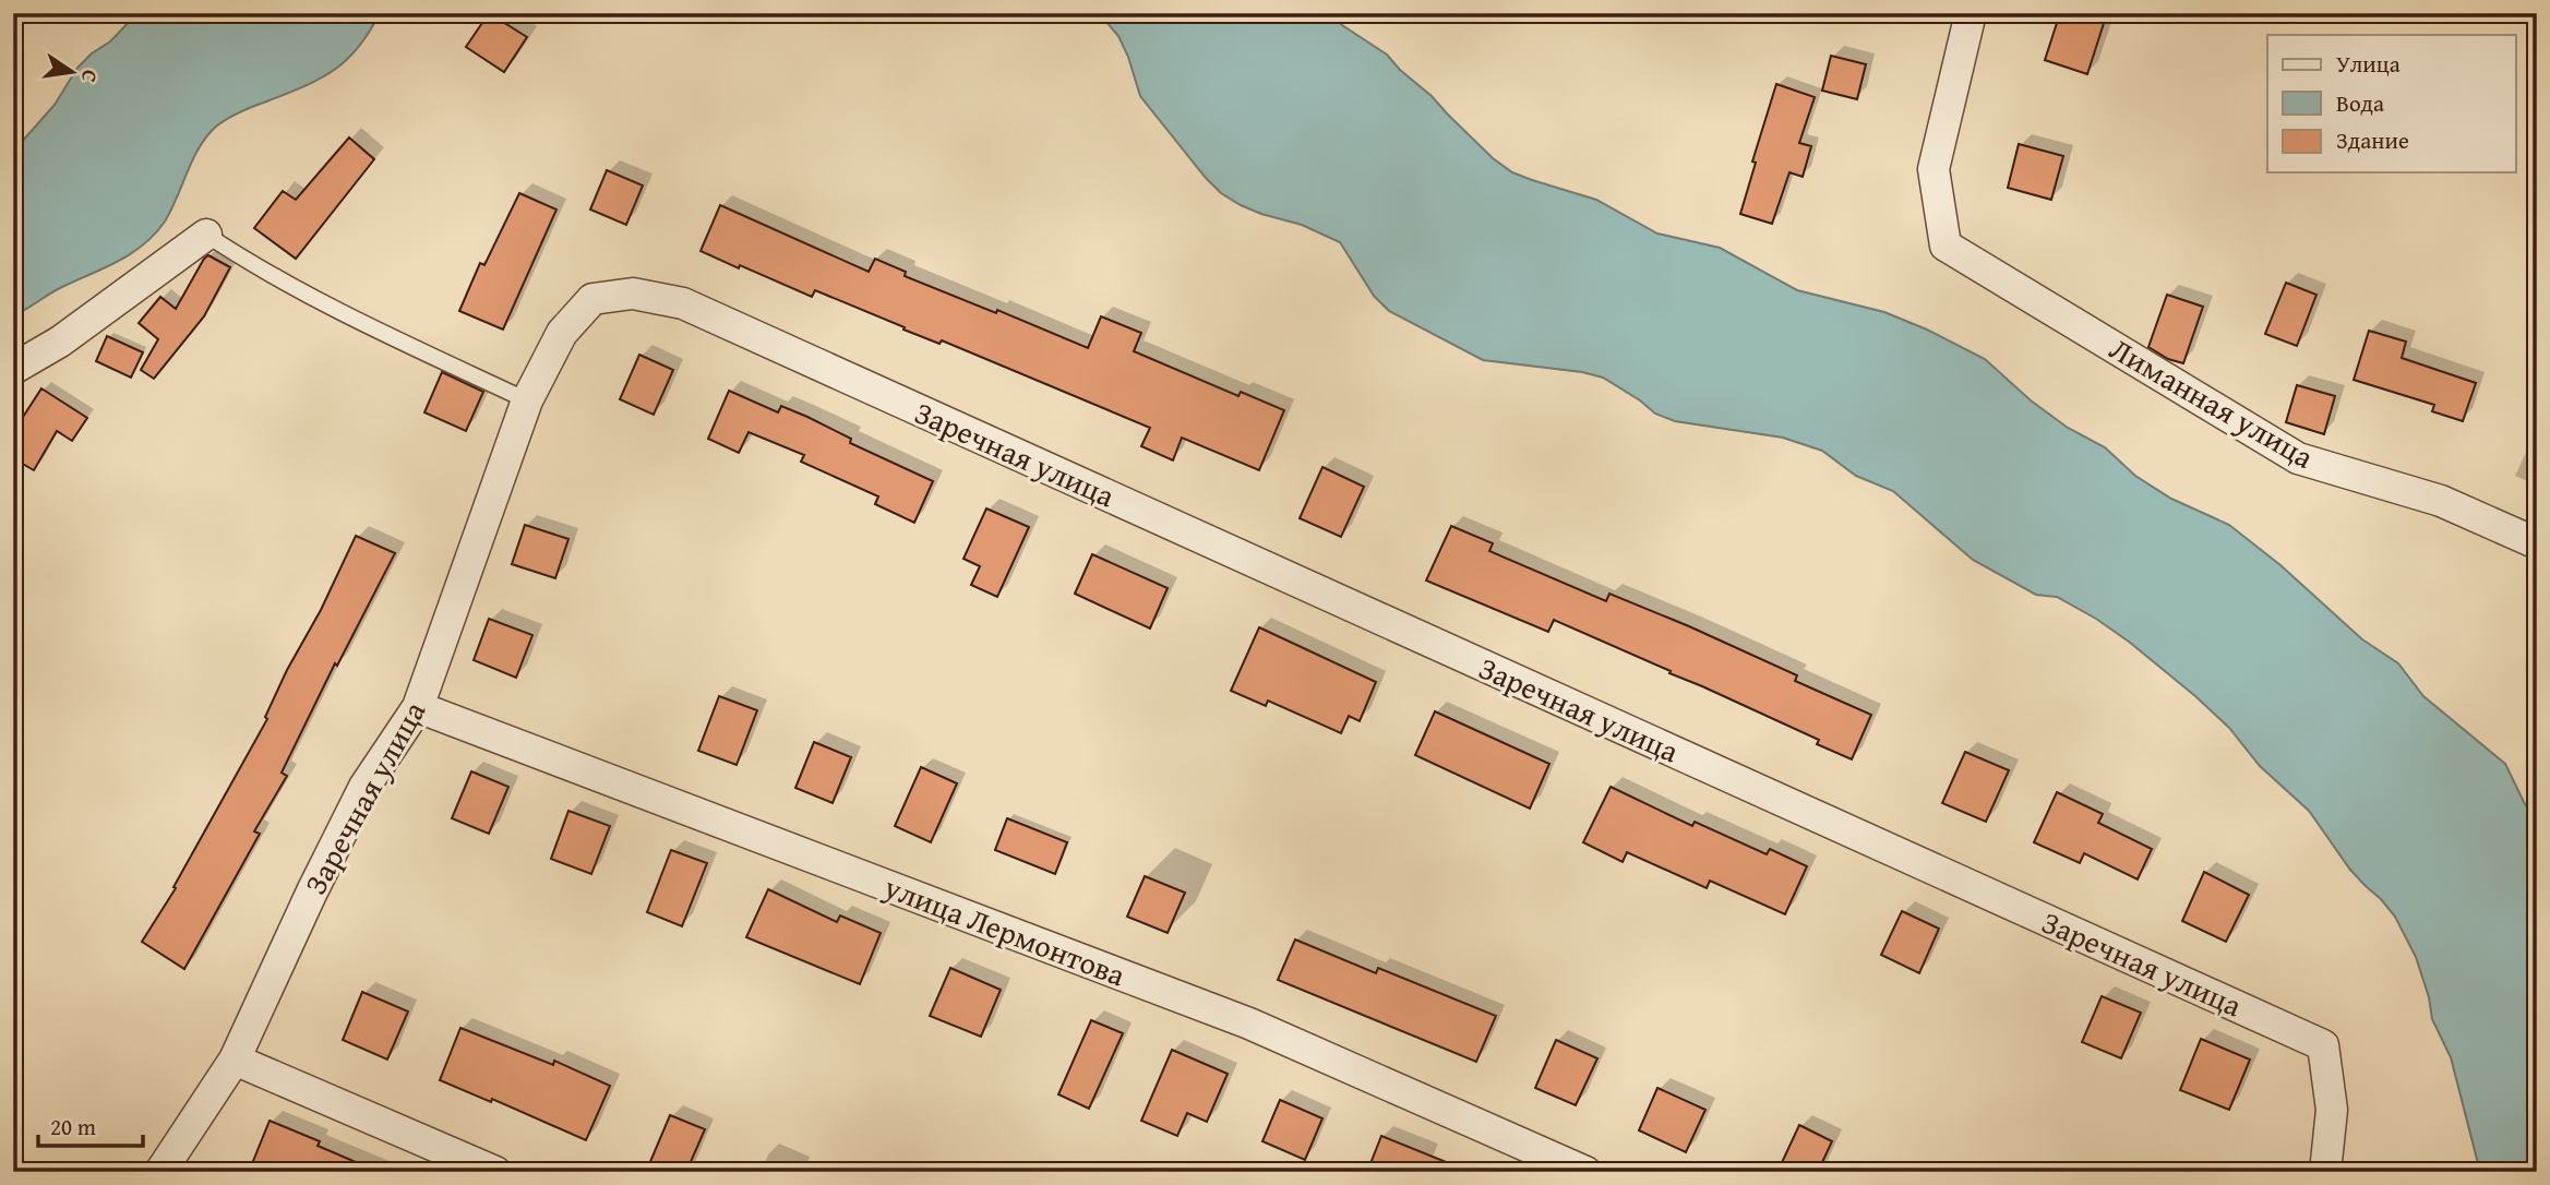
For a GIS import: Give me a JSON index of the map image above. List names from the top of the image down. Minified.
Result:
{"streets":{"street":["Лиманная улица","Заречная улица","улица Лермонтова"]},"crossings":[["Заречная улица","улица Лермонтова"]],"legend":["Улица","Вода","Здание"],"scale_bar":"20 m","north":"right"}
